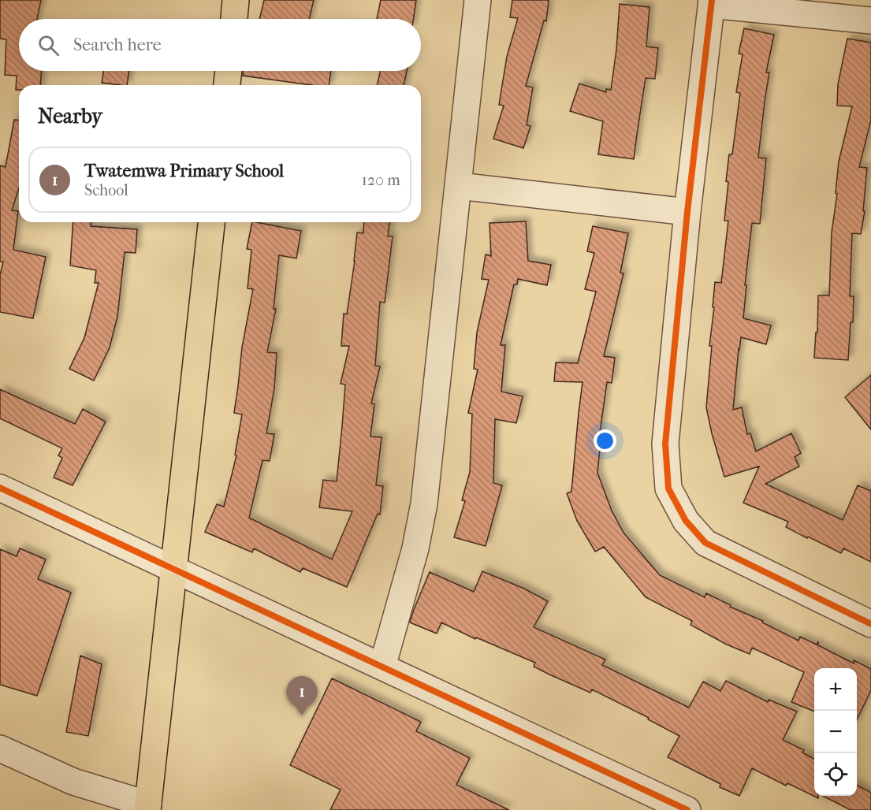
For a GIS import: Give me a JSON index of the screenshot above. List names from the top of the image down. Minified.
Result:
{"page":{"search":"Search here","heading":"Nearby","list":[{"mark":"1","name":"Twatemwa Primary School","note":"School","value":"120 m"}],"map_buttons":["+","−"],"pins":"1"}}
